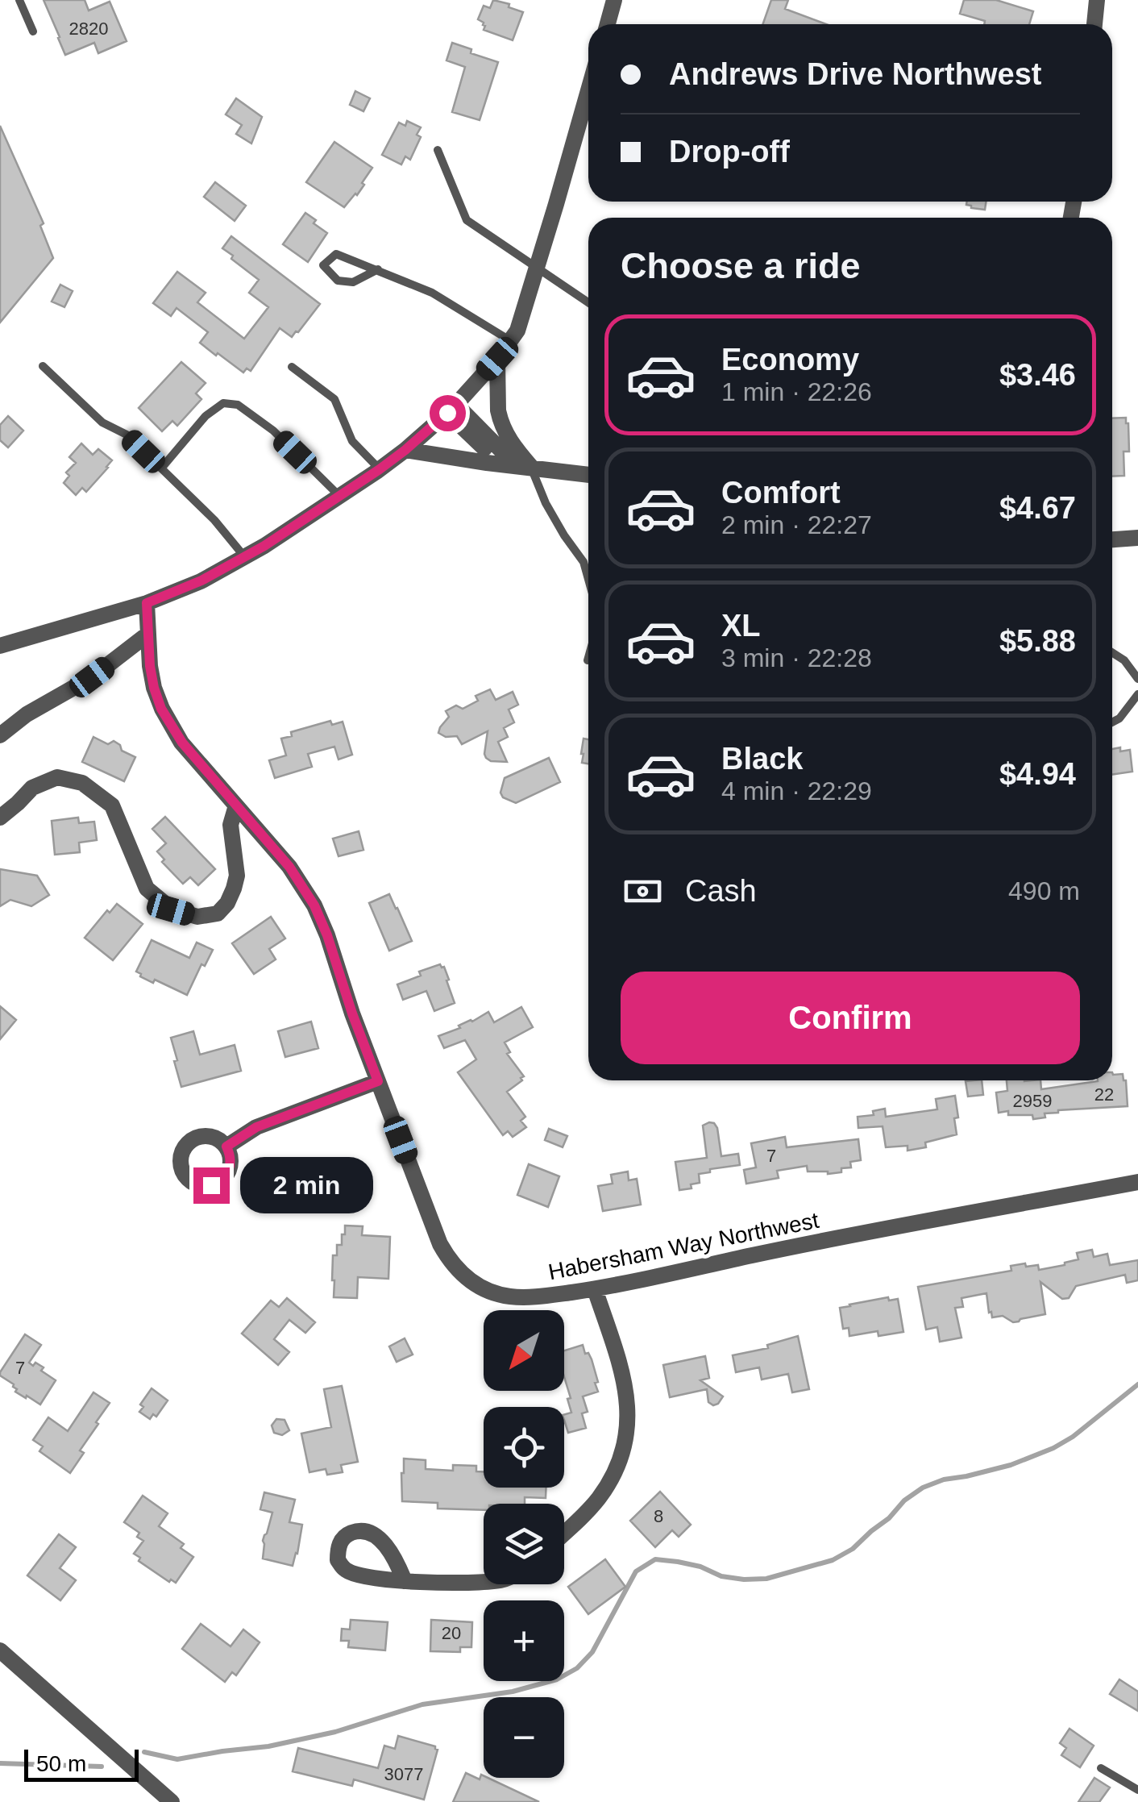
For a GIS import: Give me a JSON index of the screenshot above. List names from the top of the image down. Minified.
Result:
{"streets":{"street":["Habersham Way Northwest"]},"house_numbers":["2820","22","2959","7","7","8","20","3077"],"scale_bar":"50 m","north":"bottom left","page":{"banner":["Andrews Drive Northwest","Drop-off"],"heading":"Choose a ride","list":[{"name":"Economy","note":"1 min · 22:26","value":"$3.46"},{"name":"Comfort","note":"2 min · 22:27","value":"$4.67"},{"name":"XL","note":"3 min · 22:28","value":"$5.88"},{"name":"Black","note":"4 min · 22:29","value":"$4.94"}],"pay":["Cash","490 m"],"buttons":"Confirm","bubble":"2 min","map_buttons":["+","−"],"scale":"50 m"}}
